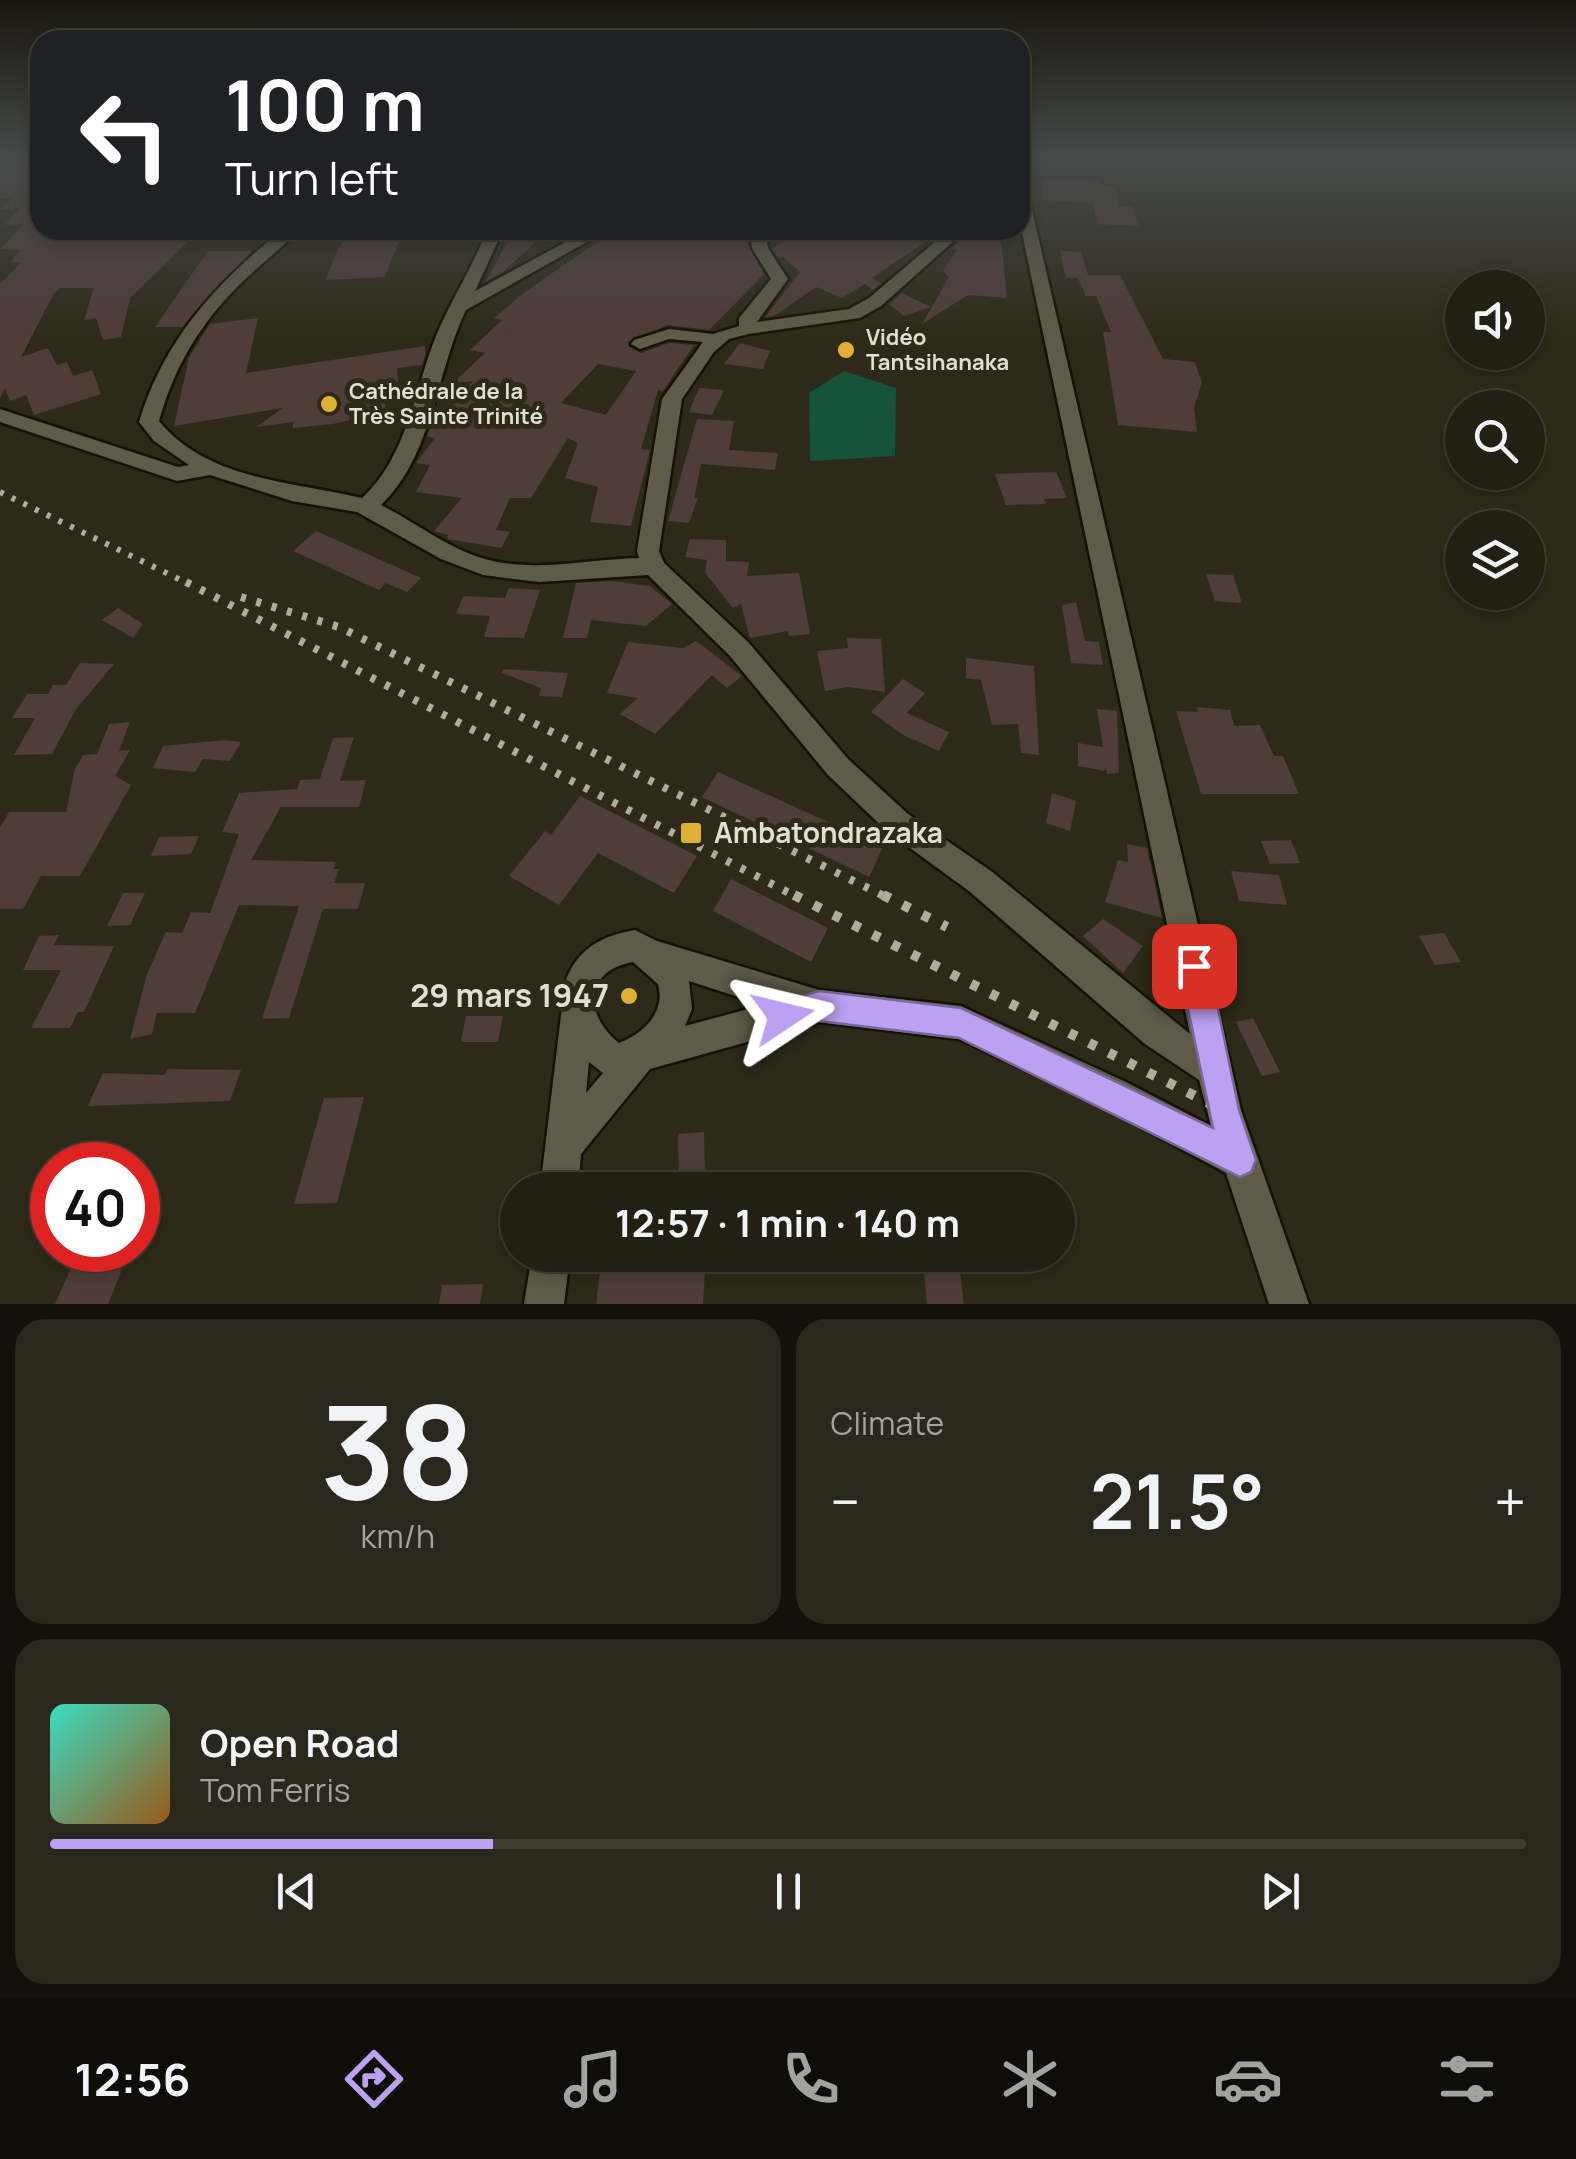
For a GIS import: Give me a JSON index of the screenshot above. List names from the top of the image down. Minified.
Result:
{"places":{"other":["Vidéo Tantsihanaka","Cathédrale de la Très Sainte Trinité","29 mars 1947"],"transit":["Ambatondrazaka"]},"page":{"turn":["100 m","Turn left"],"limit":"40","trip":"12:57 · 1 min · 140 m","tile":[["38","km/h"],"Climate"],"heat":["−","21.5°","+"],"song":["Open Road","Tom Ferris"],"tabs":"12:56"}}
